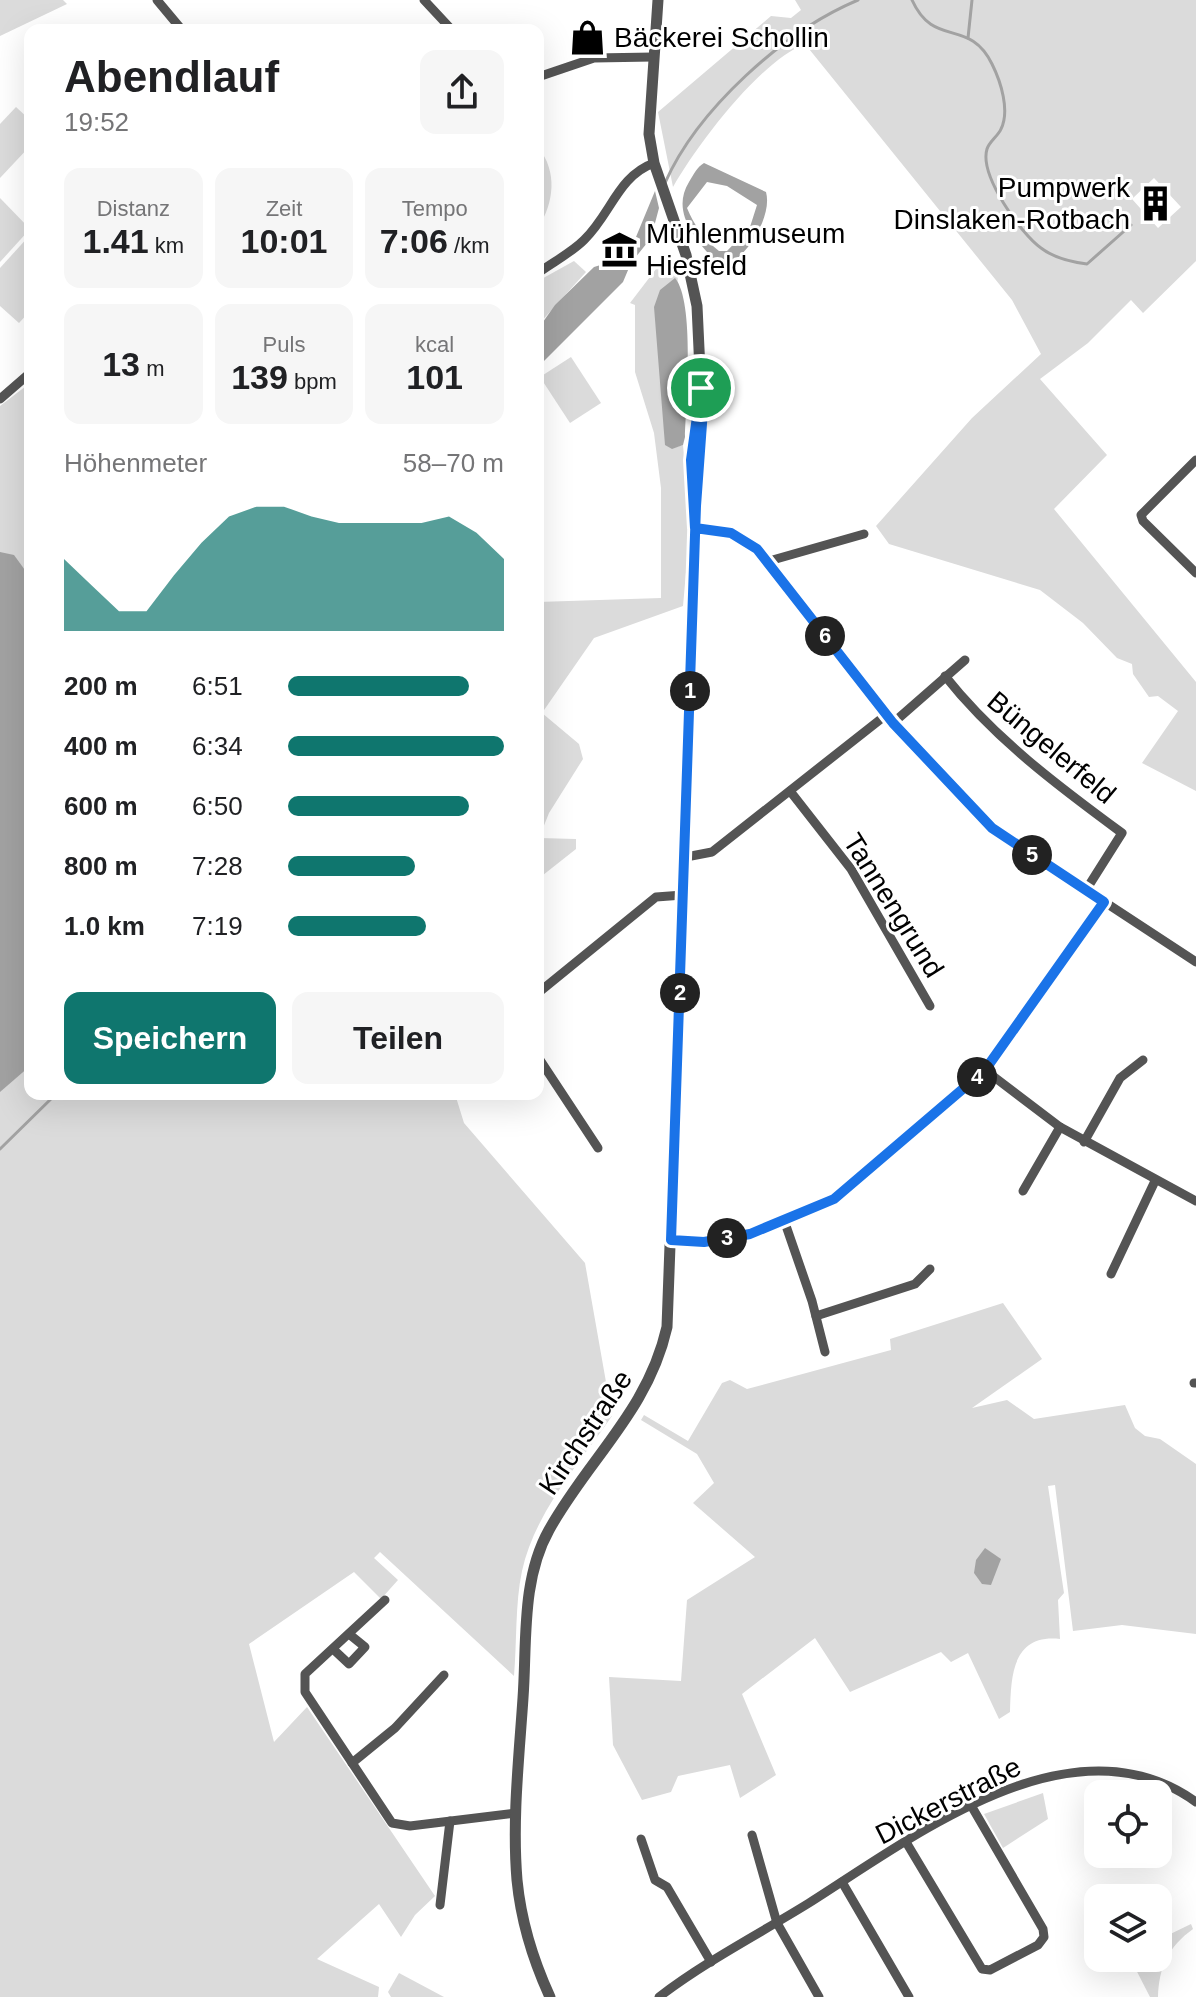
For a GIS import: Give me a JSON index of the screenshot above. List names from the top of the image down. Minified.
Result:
{"streets":{"street":["Büngelerfeld","Tannengrund","Kirchstraße","Dickerstraße"]},"places":{"shop":["Bäckerei Schollin"],"building":["Pumpwerk Dinslaken-Rotbach"],"museum":["Mühlenmuseum Hiesfeld"]},"page":{"heading":["Abendlauf","19:52"],"stats":[["Distanz","1.41 km"],["Zeit","10:01"],["Tempo","7:06 /km"],["13 m"],["Puls","139 bpm"],["kcal","101"]],"chart":["Höhenmeter","58–70 m"],"pins":["6","1","5","2","4","3"],"list":[{"name":"200 m","note":"6:51"},{"name":"400 m","note":"6:34"},{"name":"600 m","note":"6:50"},{"name":"800 m","note":"7:28"},{"name":"1.0 km","note":"7:19"}],"buttons":["Speichern","Teilen"]}}
